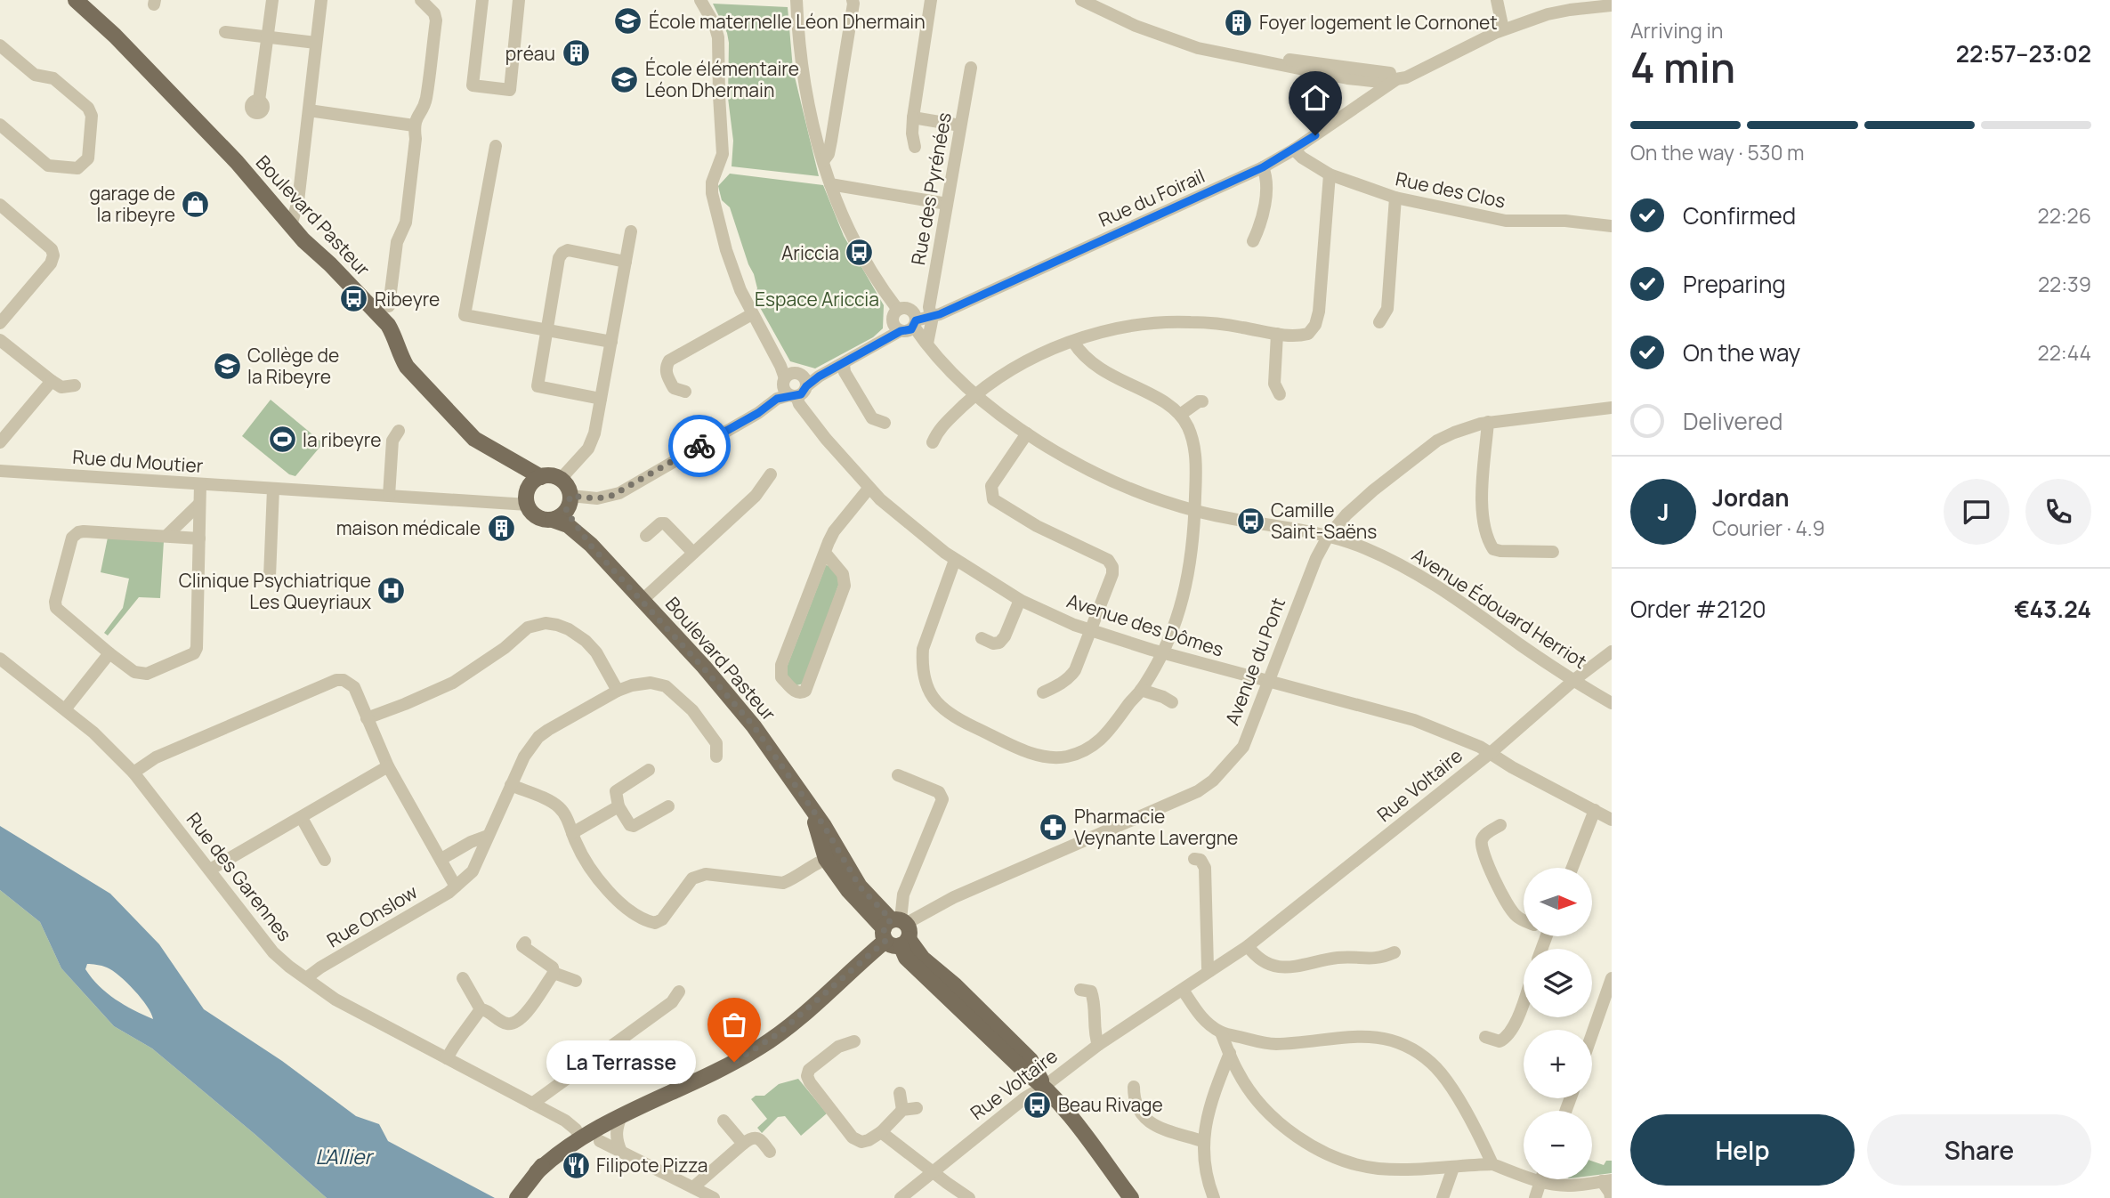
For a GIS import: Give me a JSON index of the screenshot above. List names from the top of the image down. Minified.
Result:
{"streets":{"main road":["Boulevard Pasteur","Avenue du Pont"],"street":["Rue des Pyrénées","Rue des Clos","Rue du Foirail","Rue du Moutier","Avenue Édouard Herriot","Avenue des Dômes","Rue Voltaire","Rue des Garennes","Rue Onslow"]},"crossings":[["Rue des Pyrénées","Rue du Foirail"],["Rue des Pyrénées","Avenue Édouard Herriot"],["Rue des Clos","Rue du Foirail"],["Rue du Foirail","Avenue Édouard Herriot"],["Boulevard Pasteur","Rue du Moutier"],["Boulevard Pasteur","Avenue du Pont"],["Boulevard Pasteur","Rue Voltaire"],["Avenue Édouard Herriot","Avenue du Pont"],["Avenue Édouard Herriot","Rue Voltaire"],["Avenue des Dômes","Avenue du Pont"],["Avenue des Dômes","Rue Voltaire"],["Avenue du Pont","Rue des Garennes"],["Rue des Garennes","Rue Onslow"]],"water":["L'Allier"],"parks":["Espace Ariccia"],"places":{"school or university":["École maternelle Léon Dhermain","École élémentaire Léon Dhermain","Collège de la Ribeyre"],"building":["Foyer logement le Cornonet","préau","maison médicale"],"shop":["garage de la ribeyre"],"bus stop":["Ariccia","Ribeyre","Camille Saint-Saëns","Beau Rivage"],"sports":["la ribeyre"],"hospital":["Clinique Psychiatrique Les Queyriaux"],"pharmacy":["Pharmacie Veynante Lavergne"],"other":["La Terrasse"],"restaurant":["Filipote Pizza"]},"north":"right","page":{"heading":["4 min","Arriving in","22:57–23:02"],"panel":["Jordan","Courier · 4.9","Order #2120","€43.24"],"bar":"On the way · 530 m","list":[["Confirmed","22:26"],["Preparing","22:39"],["On the way","22:44"],"Delivered"],"round":"J","map_buttons":["+","−"],"bubble":"La Terrasse","buttons":["Help","Share"]}}
